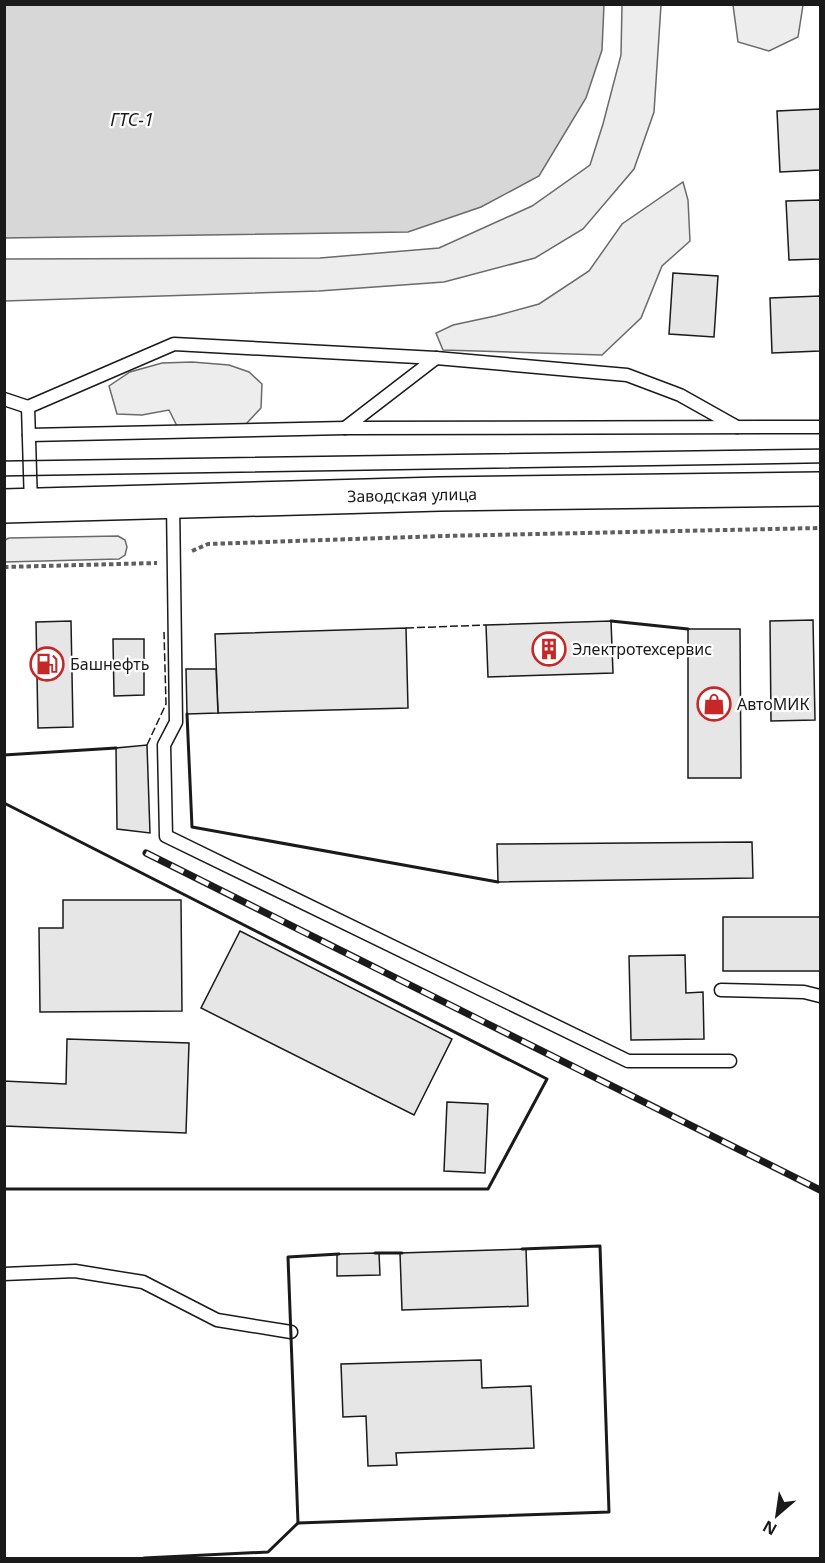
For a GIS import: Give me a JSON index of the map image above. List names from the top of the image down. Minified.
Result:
{"streets":{"main road":["Заводская улица"]},"water":["ГТС-1"],"places":{"building":["Электротехсервис"],"fuel station":["Башнефть"],"shop":["АвтоМИК"]},"north":"bottom left"}
